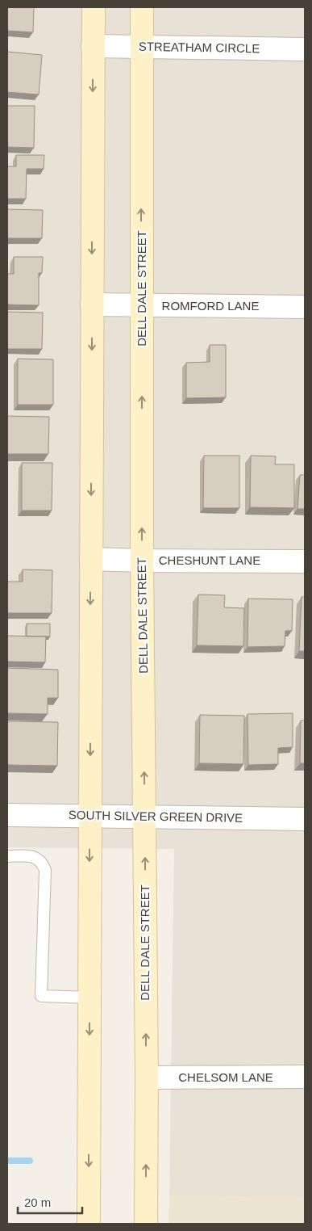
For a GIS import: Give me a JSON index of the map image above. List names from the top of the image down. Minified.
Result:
{"streets":{"main road":["DELL DALE STREET"],"street":["STREATHAM CIRCLE","ROMFORD LANE","CHESHUNT LANE","SOUTH SILVER GREEN DRIVE","CHELSOM LANE"]},"crossings":[["STREATHAM CIRCLE","DELL DALE STREET"],["DELL DALE STREET","ROMFORD LANE"],["DELL DALE STREET","CHESHUNT LANE"],["DELL DALE STREET","SOUTH SILVER GREEN DRIVE"],["DELL DALE STREET","CHELSOM LANE"]],"scale_bar":"20 m"}
